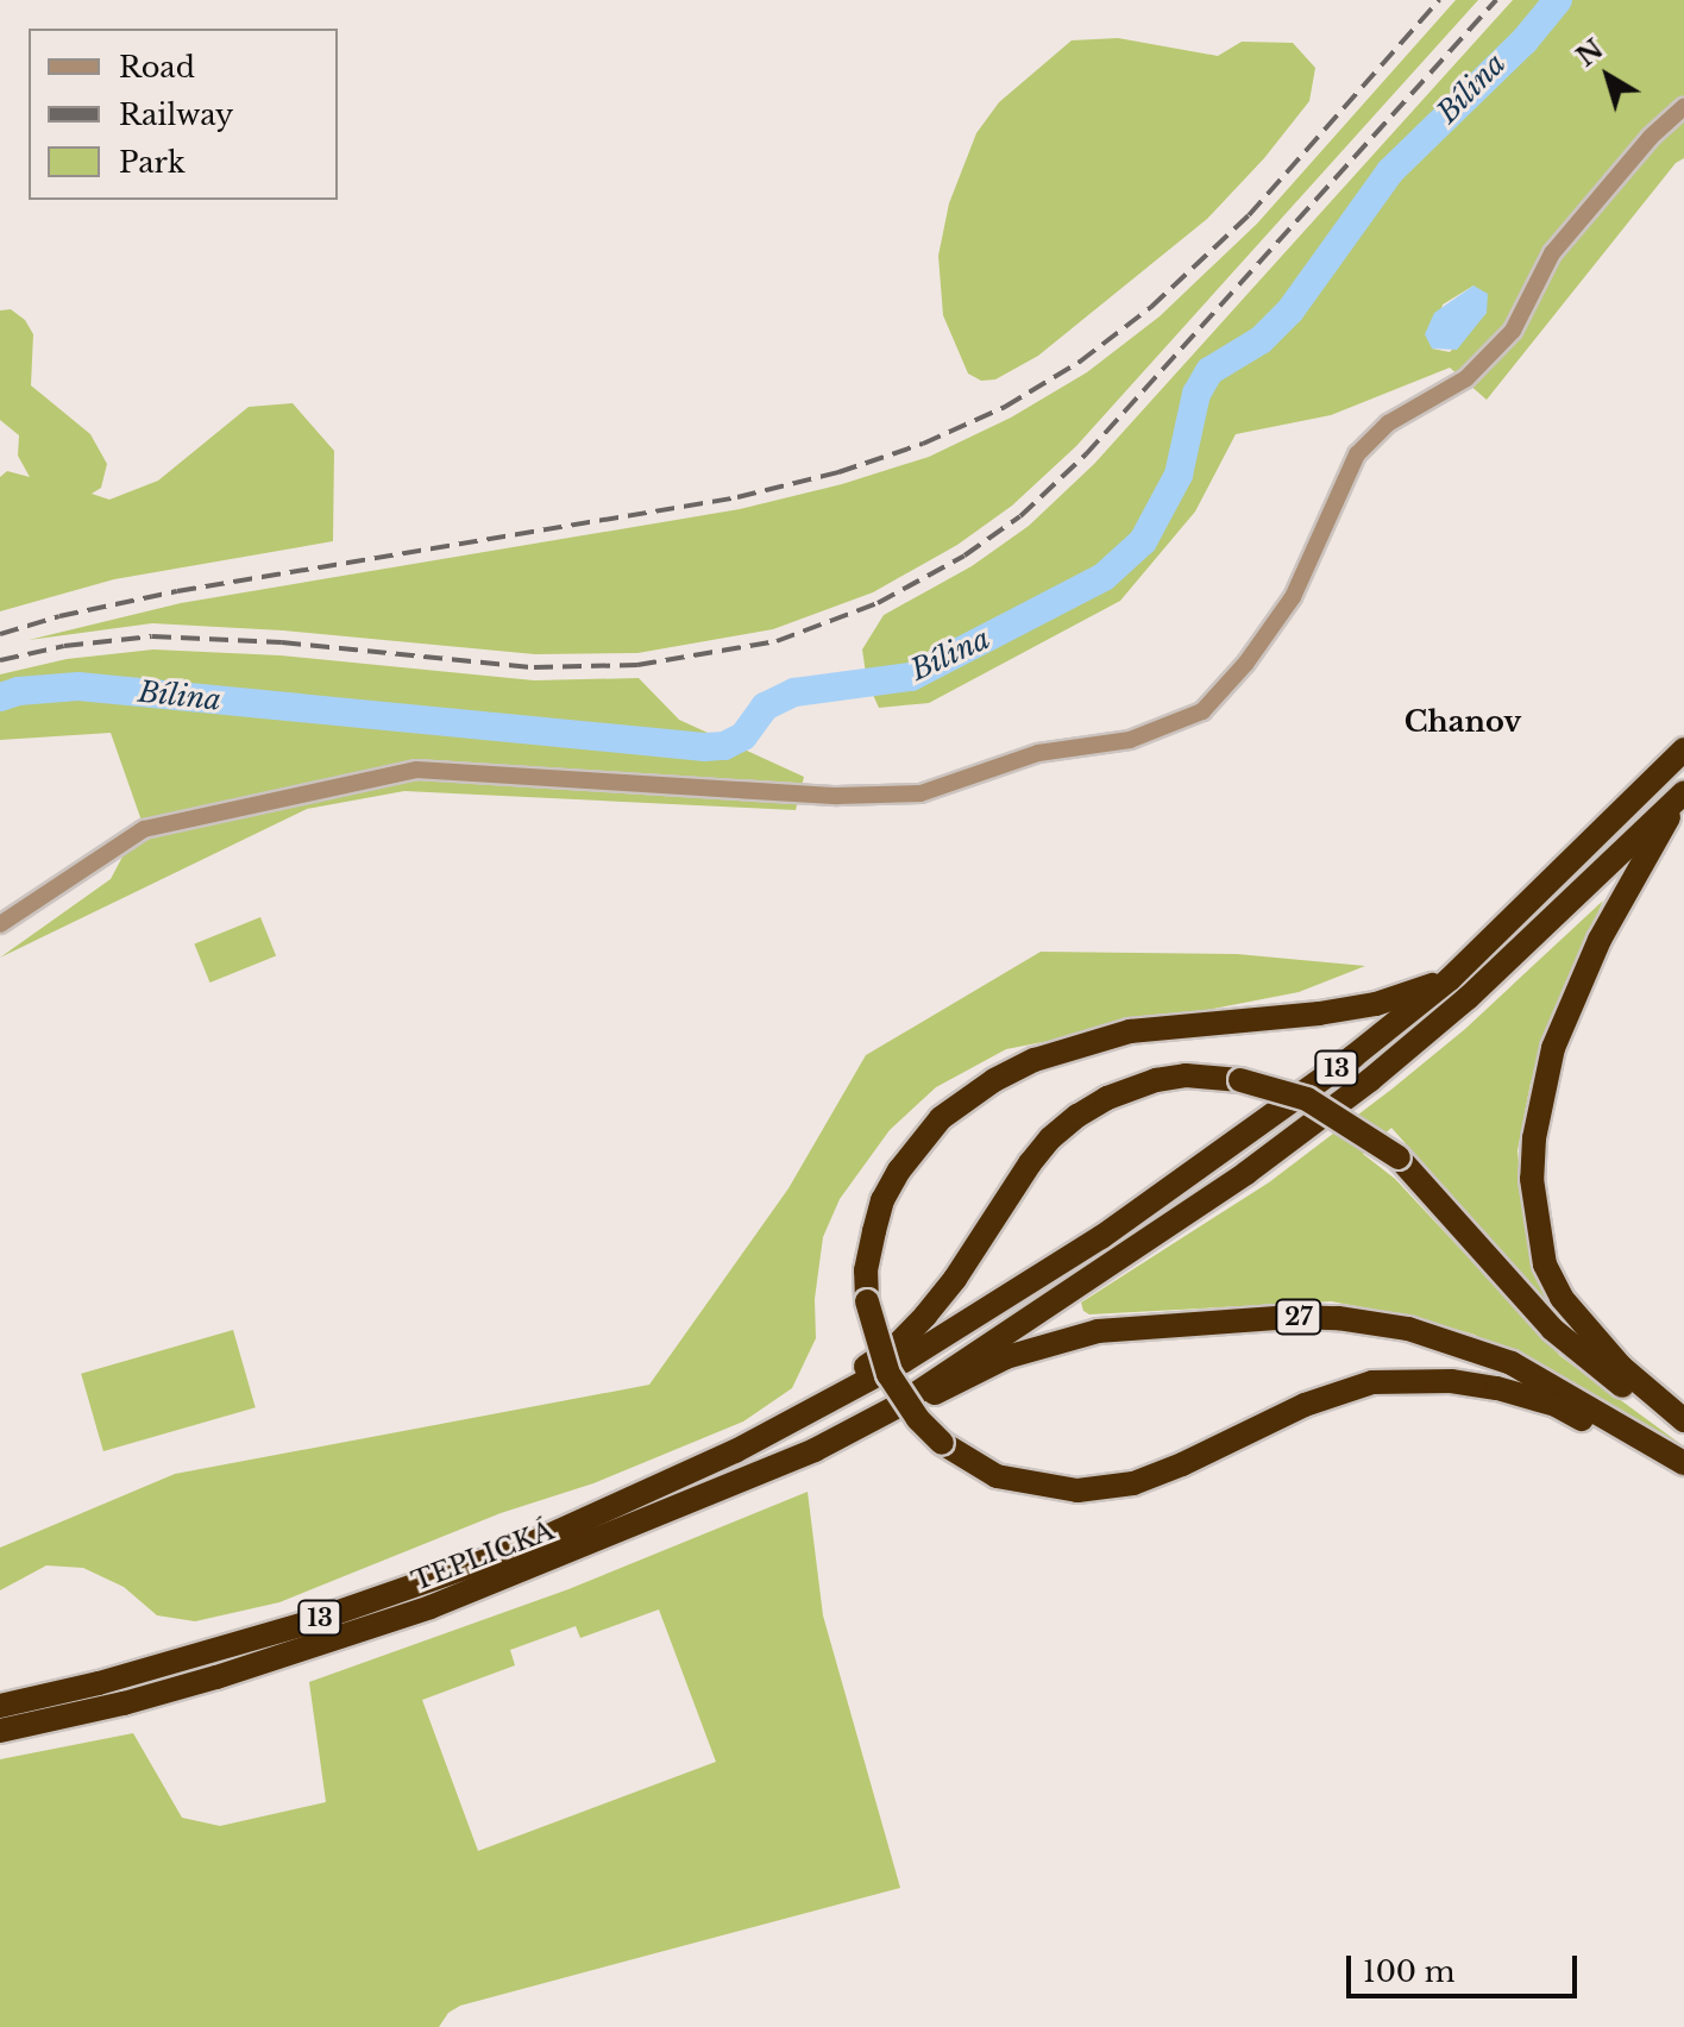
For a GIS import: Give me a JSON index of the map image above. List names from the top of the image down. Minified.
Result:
{"streets":{"highway":["13","27","TEPLICKÁ"]},"crossings":[["13","TEPLICKÁ"],["27","TEPLICKÁ"]],"districts":["Chanov"],"water":["Bílina"],"legend":["Road","Railway","Park"],"scale_bar":"100 m","north":"top left"}
